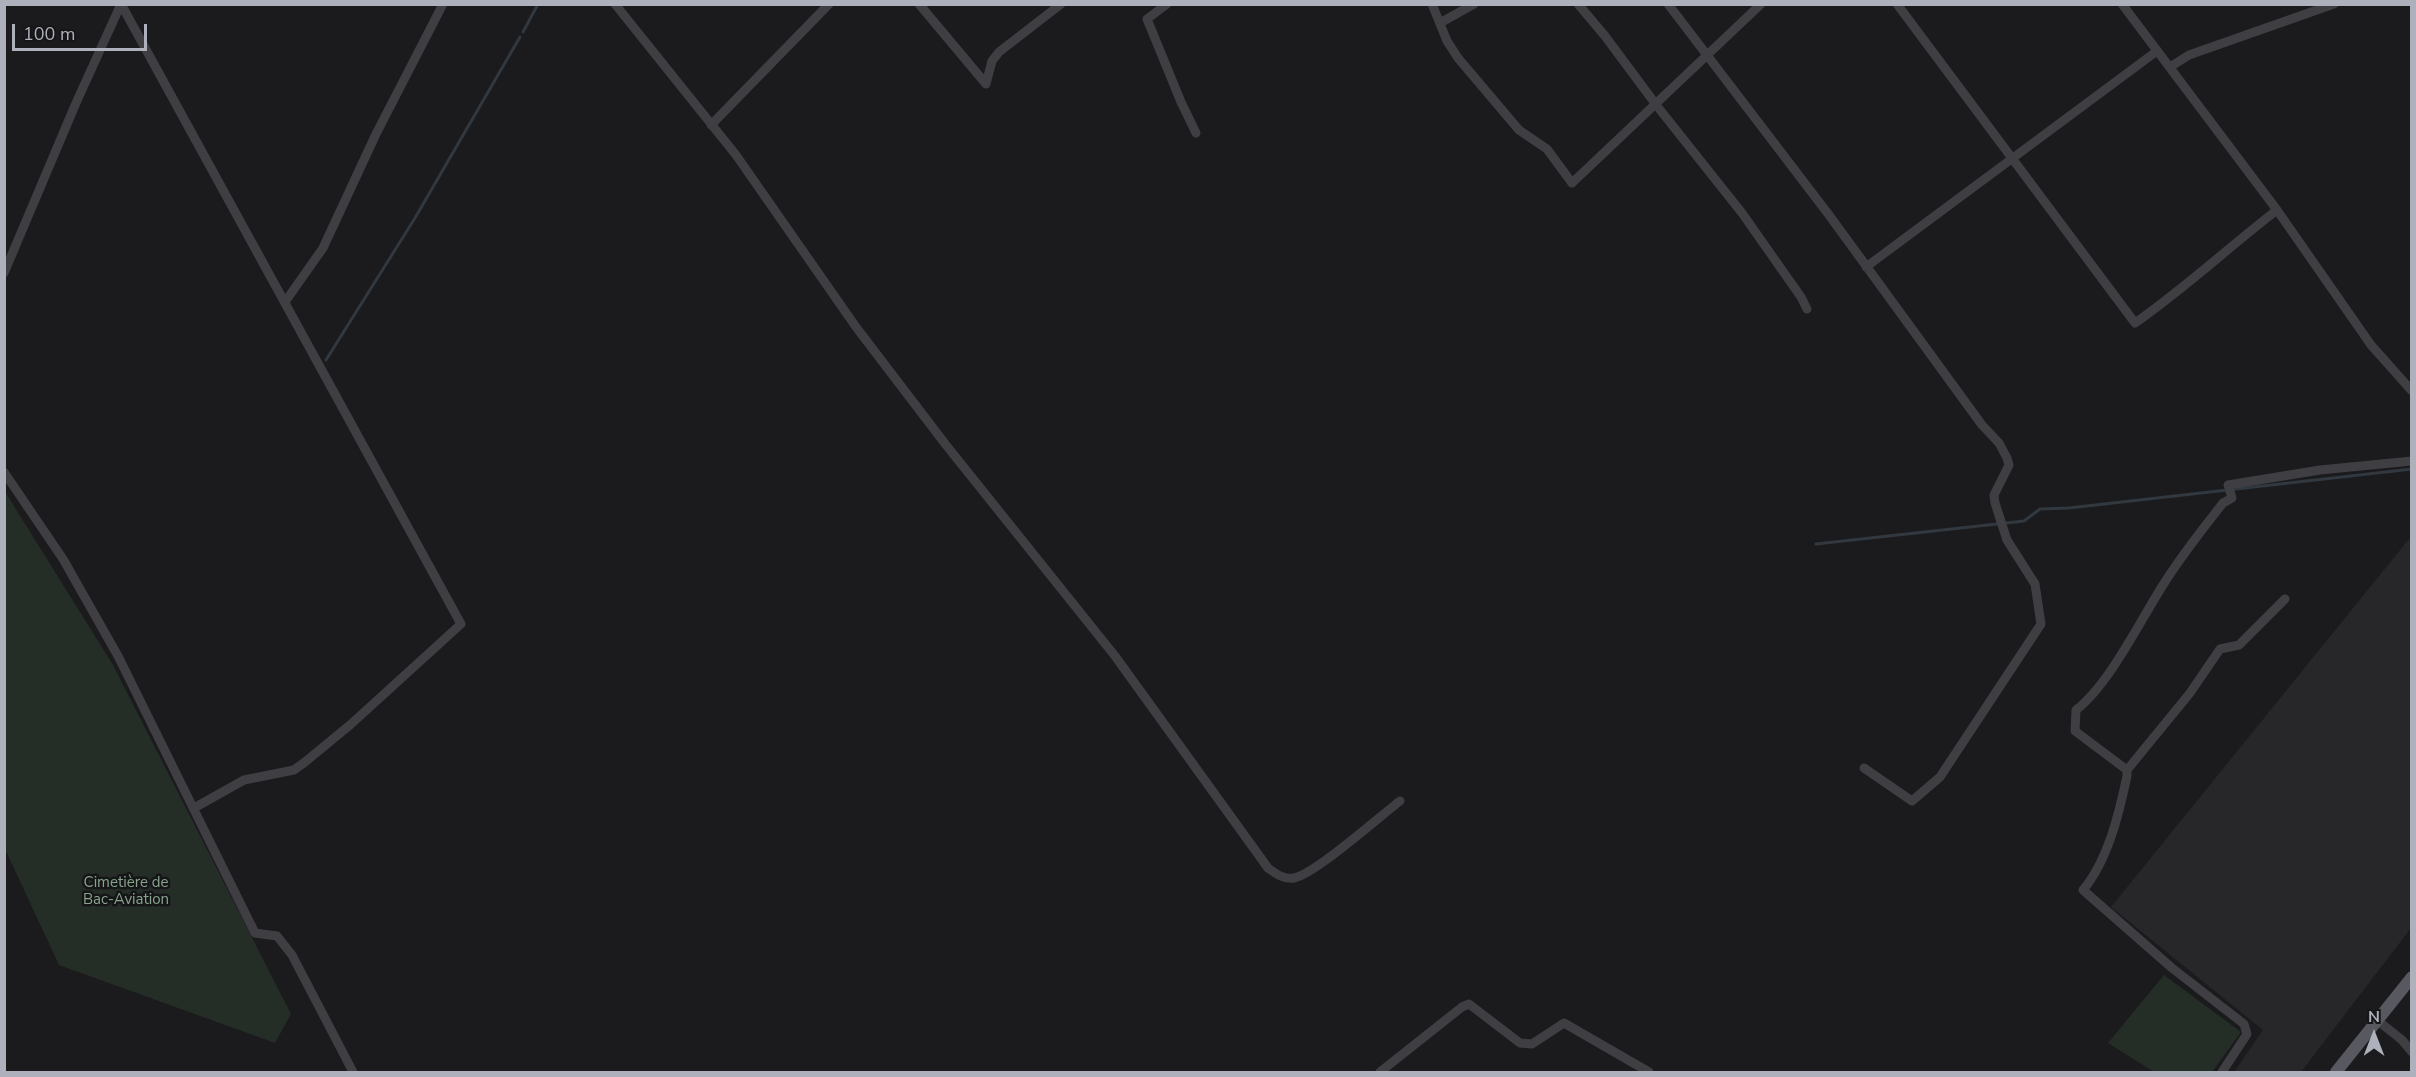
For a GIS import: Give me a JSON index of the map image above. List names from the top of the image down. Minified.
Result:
{"parks":["Cimetière de Bac-Aviation"],"scale_bar":"100 m","north":"top"}
